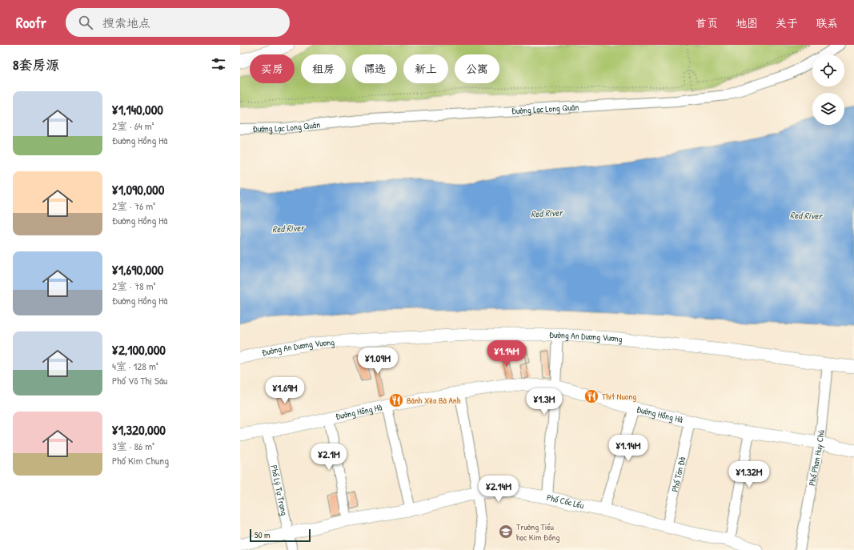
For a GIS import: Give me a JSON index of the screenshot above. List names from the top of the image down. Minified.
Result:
{"streets":{"street":["Đường Lạc Long Quân","Đường An Dương Vương","Đường Hồng Hà","Phố Phan Huy Chú","Phố Tản Đà","Phố Lý Tự Trọng","Phố Cốc Lếu"]},"crossings":[["Đường An Dương Vương","Phố Phan Huy Chú"],["Đường Hồng Hà","Phố Phan Huy Chú"],["Đường Hồng Hà","Phố Tản Đà"],["Đường Hồng Hà","Phố Lý Tự Trọng"],["Phố Tản Đà","Phố Cốc Lếu"],["Phố Lý Tự Trọng","Phố Cốc Lếu"]],"water":["Red River"],"places":{"restaurant":["Thit Nuong","Bánh Xèo Bà Anh"],"school or university":["Trường Tiểu học Kim Đồng"]},"scale_bar":"50 m","page":{"header":"Roofr","search":"搜索地点","nav":["首页","地图","关于","联系"],"heading":"8套房源","chip":["买房","租房","筛选","新上","公寓"],"list":[{"name":"¥1,140,000","note":"2室 · 64 m² · Đường Hồng Hà"},{"name":"¥1,090,000","note":"2室 · 76 m² · Đường Hồng Hà"},{"name":"¥1,690,000","note":"2室 · 78 m² · Đường Hồng Hà"},{"name":"¥2,100,000","note":"4室 · 128 m² · Phố Võ Thị Sáu"},{"name":"¥1,320,000","note":"3室 · 86 m² · Phố Kim Chung"}],"price":["¥1.14M","¥1.09M","¥1.69M","¥1.3M","¥1.14M","¥2.1M","¥1.32M","¥2.14M"],"scale":"50 m"}}
